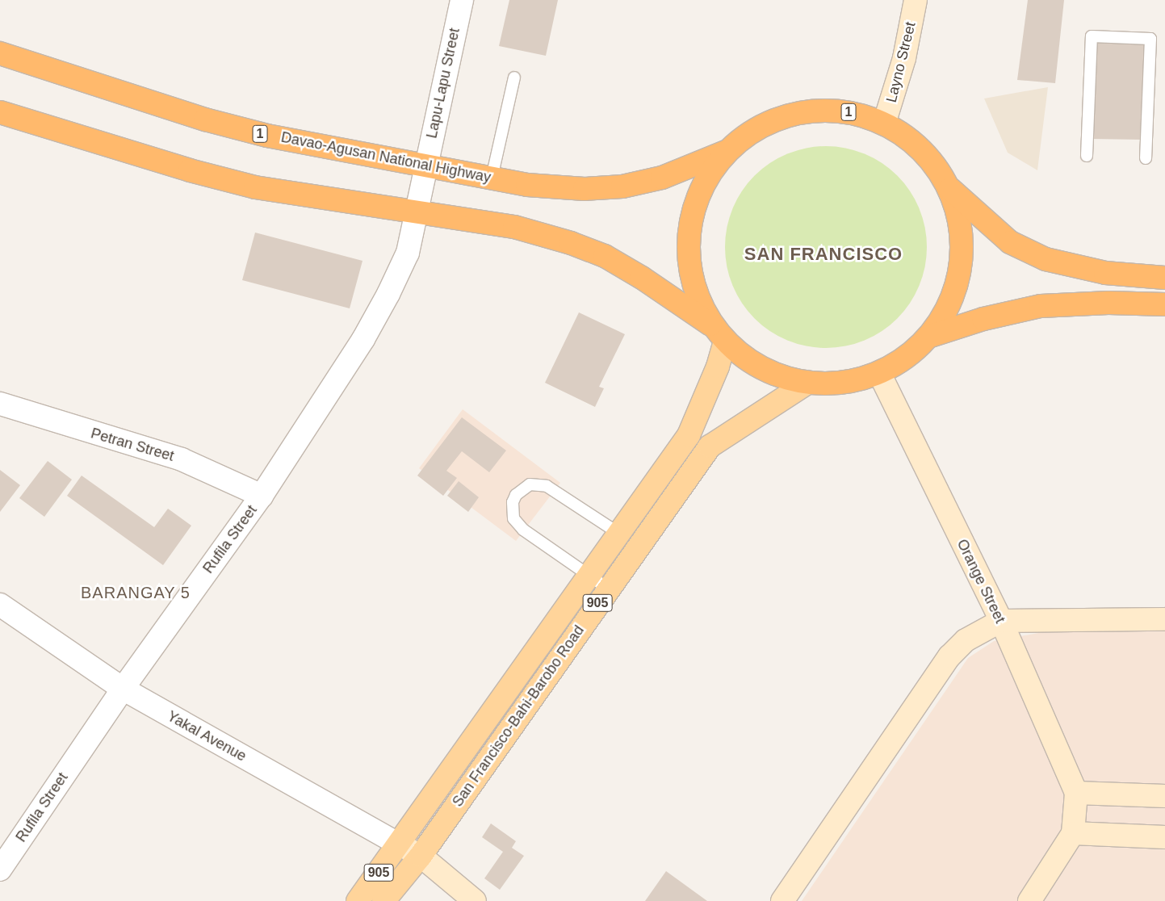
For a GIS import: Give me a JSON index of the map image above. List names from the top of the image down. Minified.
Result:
{"streets":{"highway":["1","Davao-Agusan National Highway"],"main road":["905","San Francisco-Bahi-Barobo Road"],"street":["Layno Street","Lapu-Lapu Street","Petran Street","Rufila Street","Orange Street","Yakal Avenue"]},"crossings":[["Layno Street","1"],["Lapu-Lapu Street","1"],["Lapu-Lapu Street","Davao-Agusan National Highway"],["Lapu-Lapu Street","Rufila Street"],["1","Davao-Agusan National Highway"],["1","Rufila Street"],["1","Orange Street"],["1","San Francisco-Bahi-Barobo Road"],["Petran Street","Rufila Street"],["Rufila Street","Yakal Avenue"],["San Francisco-Bahi-Barobo Road","Yakal Avenue"]],"districts":["SAN FRANCISCO","BARANGAY 5"]}
